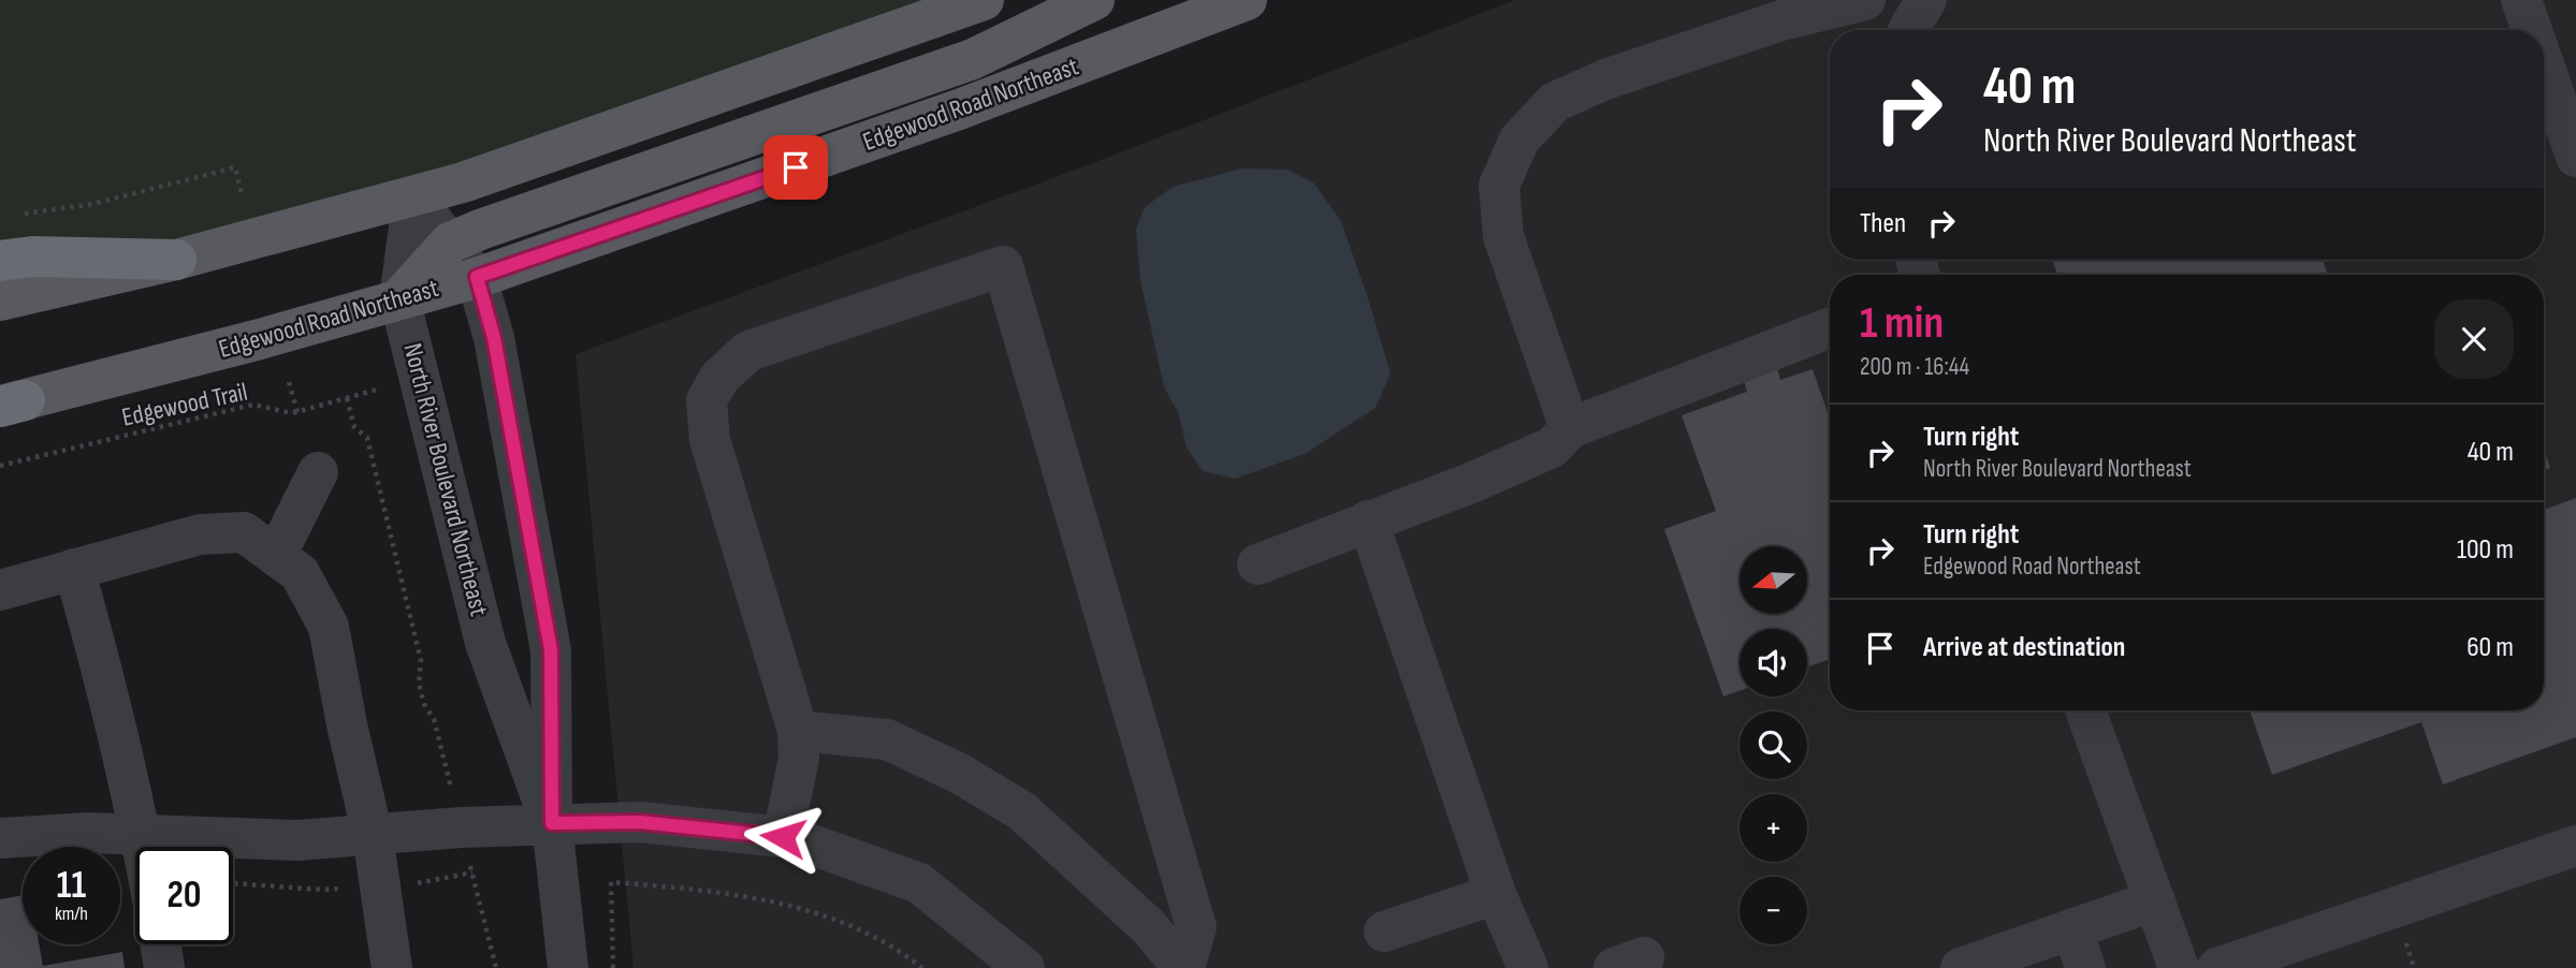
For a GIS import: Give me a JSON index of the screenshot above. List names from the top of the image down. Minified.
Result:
{"streets":{"main road":["Edgewood Road Northeast"],"street":["North River Boulevard Northeast"],"path":["Edgewood Trail"]},"crossings":[["Edgewood Road Northeast","North River Boulevard Northeast"],["Edgewood Trail","North River Boulevard Northeast"]],"north":"left","page":{"turn":["40 m","North River Boulevard Northeast"],"then":"Then","heading":["1 min","200 m · 16:44"],"list":[{"name":"Turn right","note":"North River Boulevard Northeast","value":"40 m"},{"name":"Turn right","note":"Edgewood Road Northeast","value":"100 m"},{"name":"Arrive at destination","value":"60 m"}],"map_buttons":["+","−"],"speed":"11 km/h","limit":"20"}}
